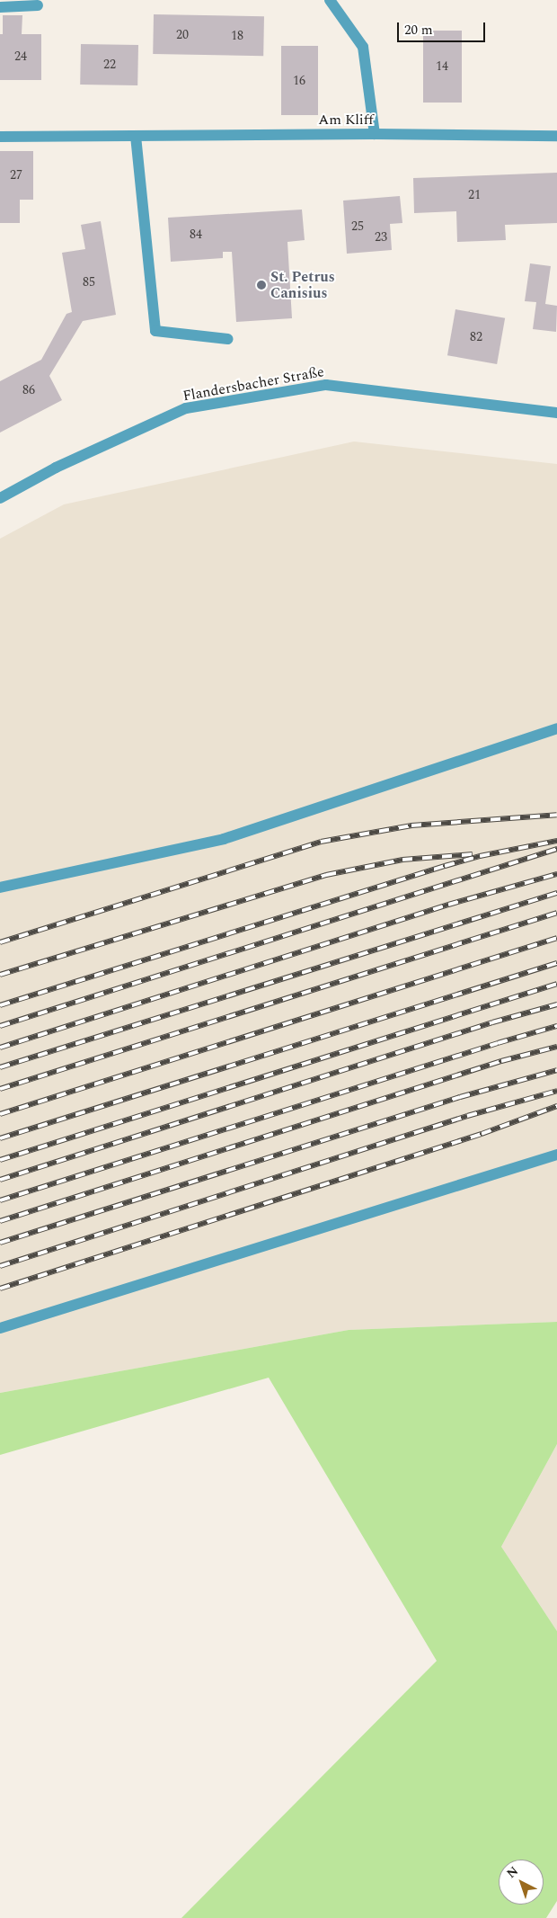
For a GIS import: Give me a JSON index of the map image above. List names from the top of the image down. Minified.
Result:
{"streets":{"street":["Am Kliff","Flandersbacher Straße"]},"places":["St. Petrus Canisius"],"house_numbers":["20","18","24","22","14","16","27","21","25","84","23","85","82","86"],"scale_bar":"20 m","north":"top left"}
